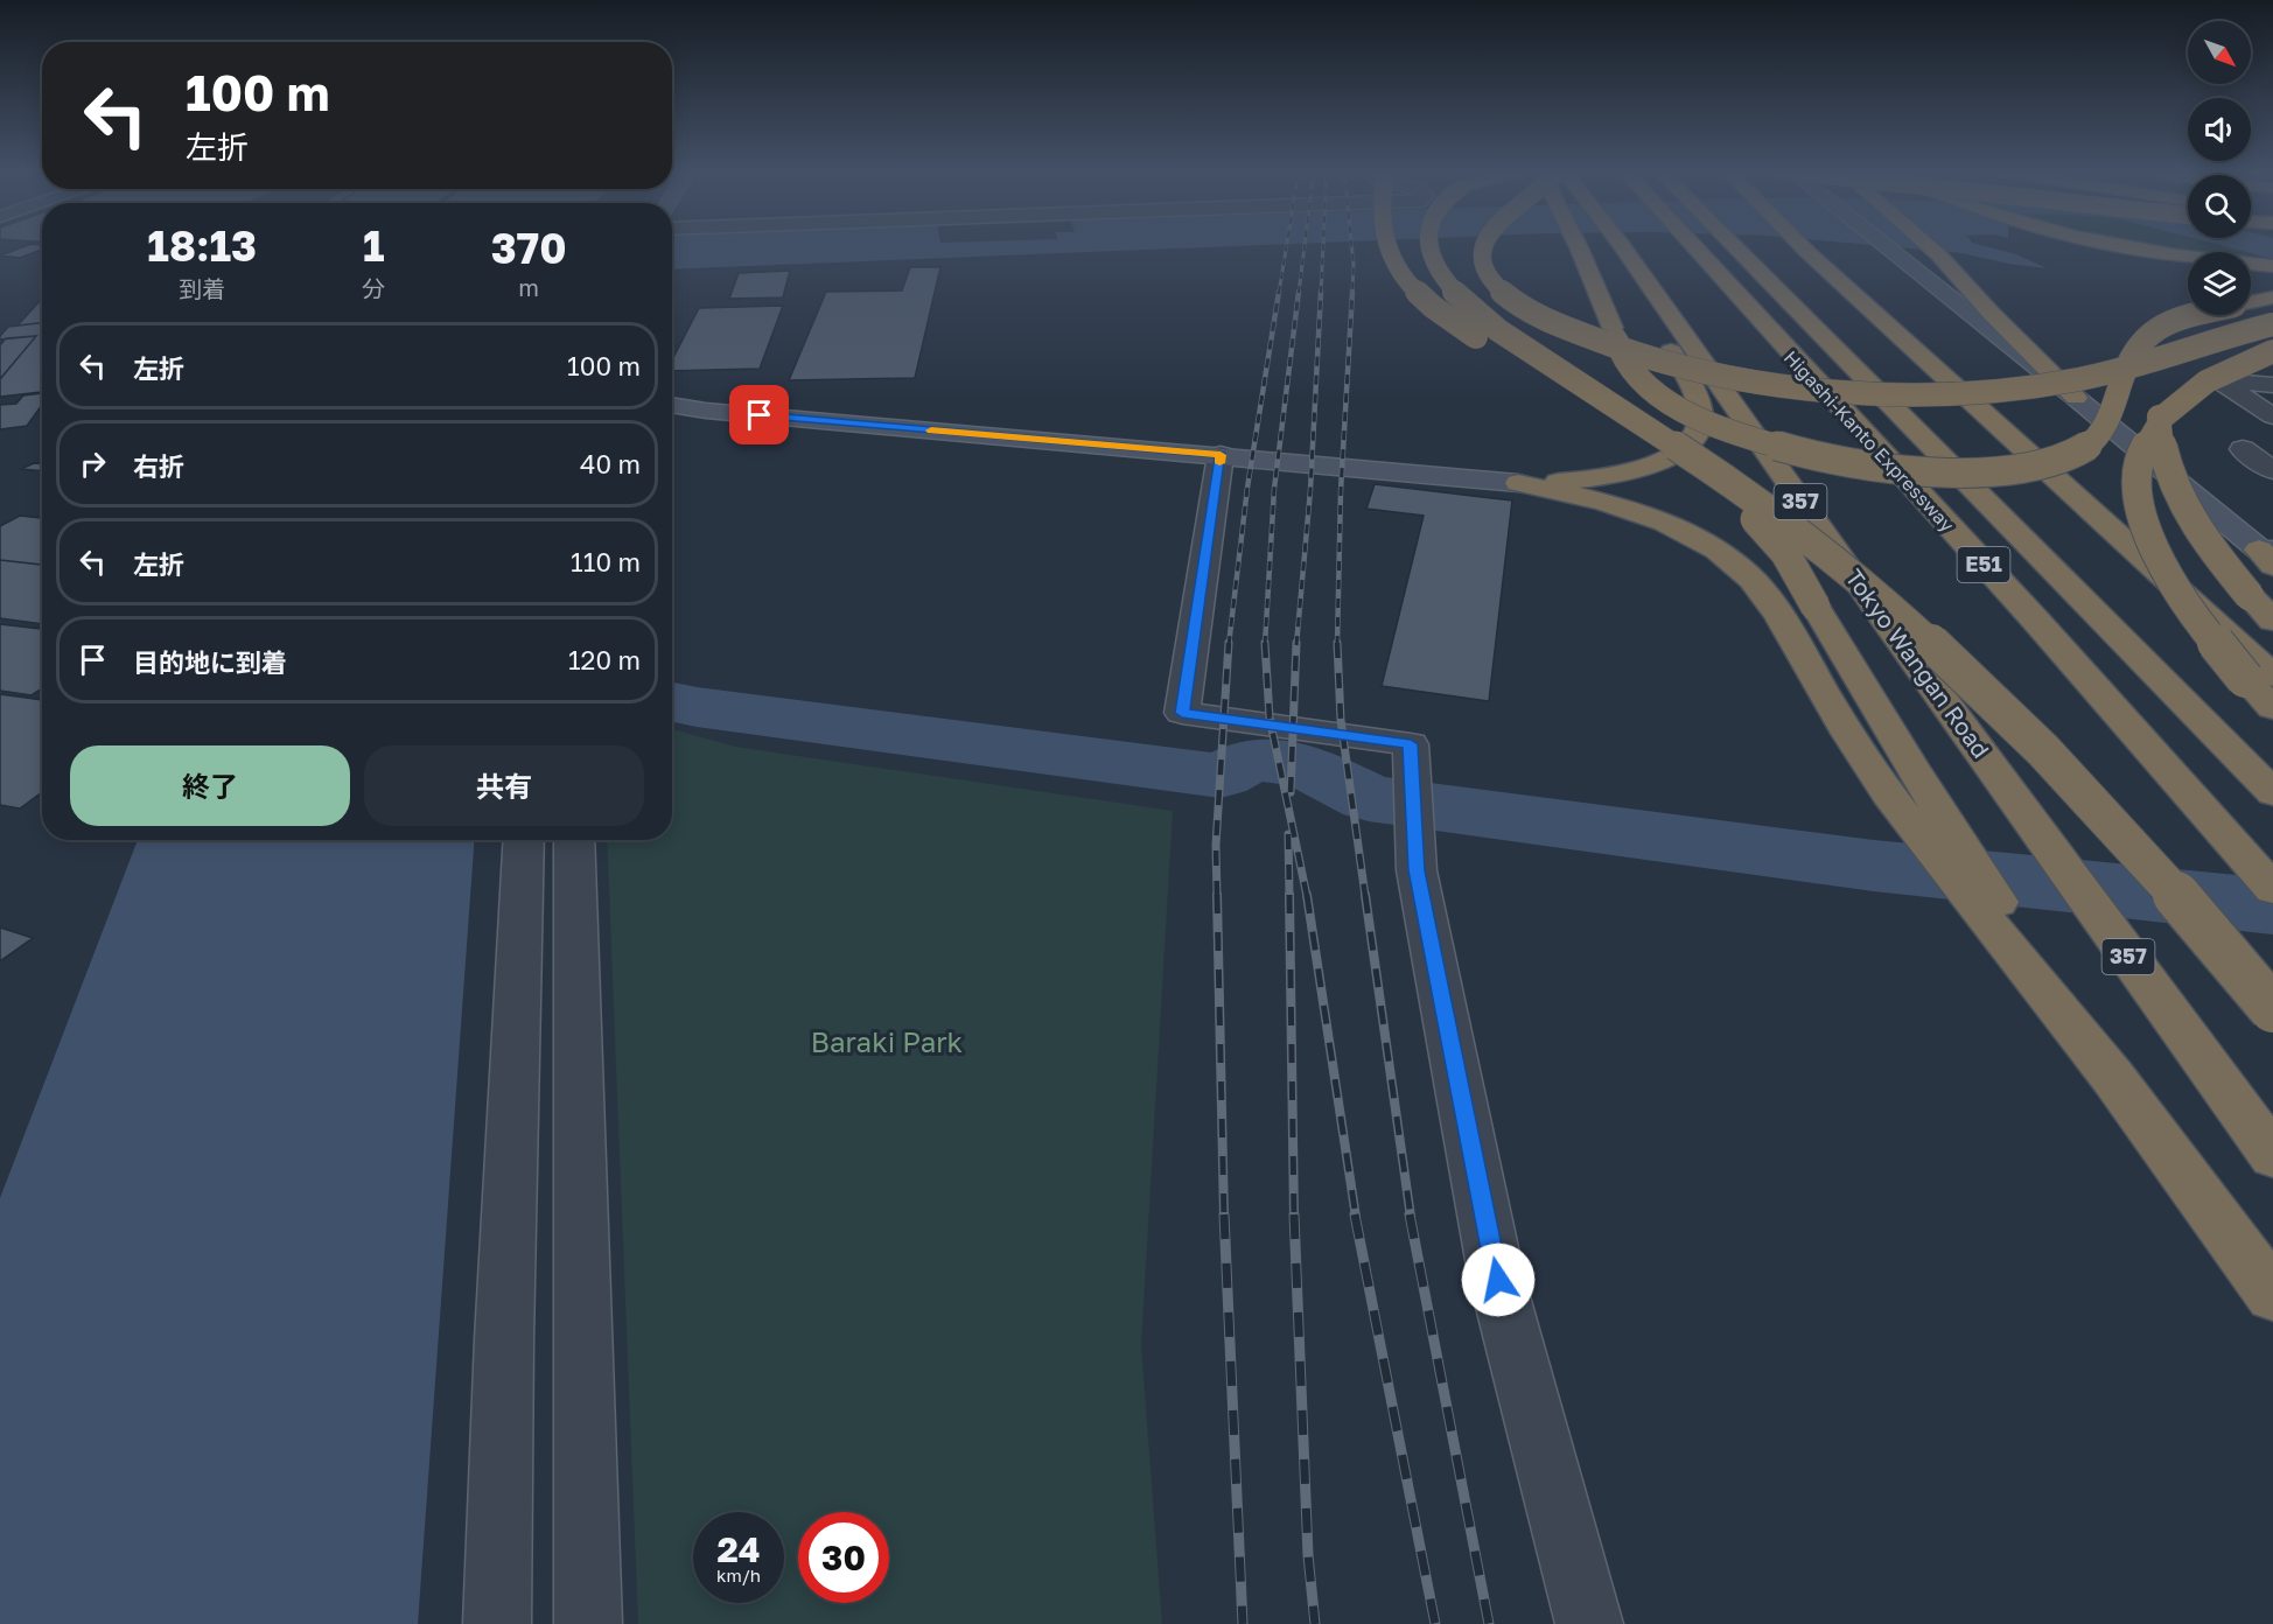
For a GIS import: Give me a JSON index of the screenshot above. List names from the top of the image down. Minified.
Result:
{"streets":{"highway":["Higashi-Kanto Expressway","357","E51","Tokyo Wangan Road"]},"parks":["Baraki Park"],"north":"bottom right","page":{"turn":["100 m","左折"],"eta":["18:13","到着","1","分","370","m"],"list":[{"name":"左折","value":"100 m"},{"name":"右折","value":"40 m"},{"name":"左折","value":"110 m"},{"name":"目的地に到着","value":"120 m"}],"buttons":["終了","共有"],"speed":"24 km/h","limit":"30"}}
